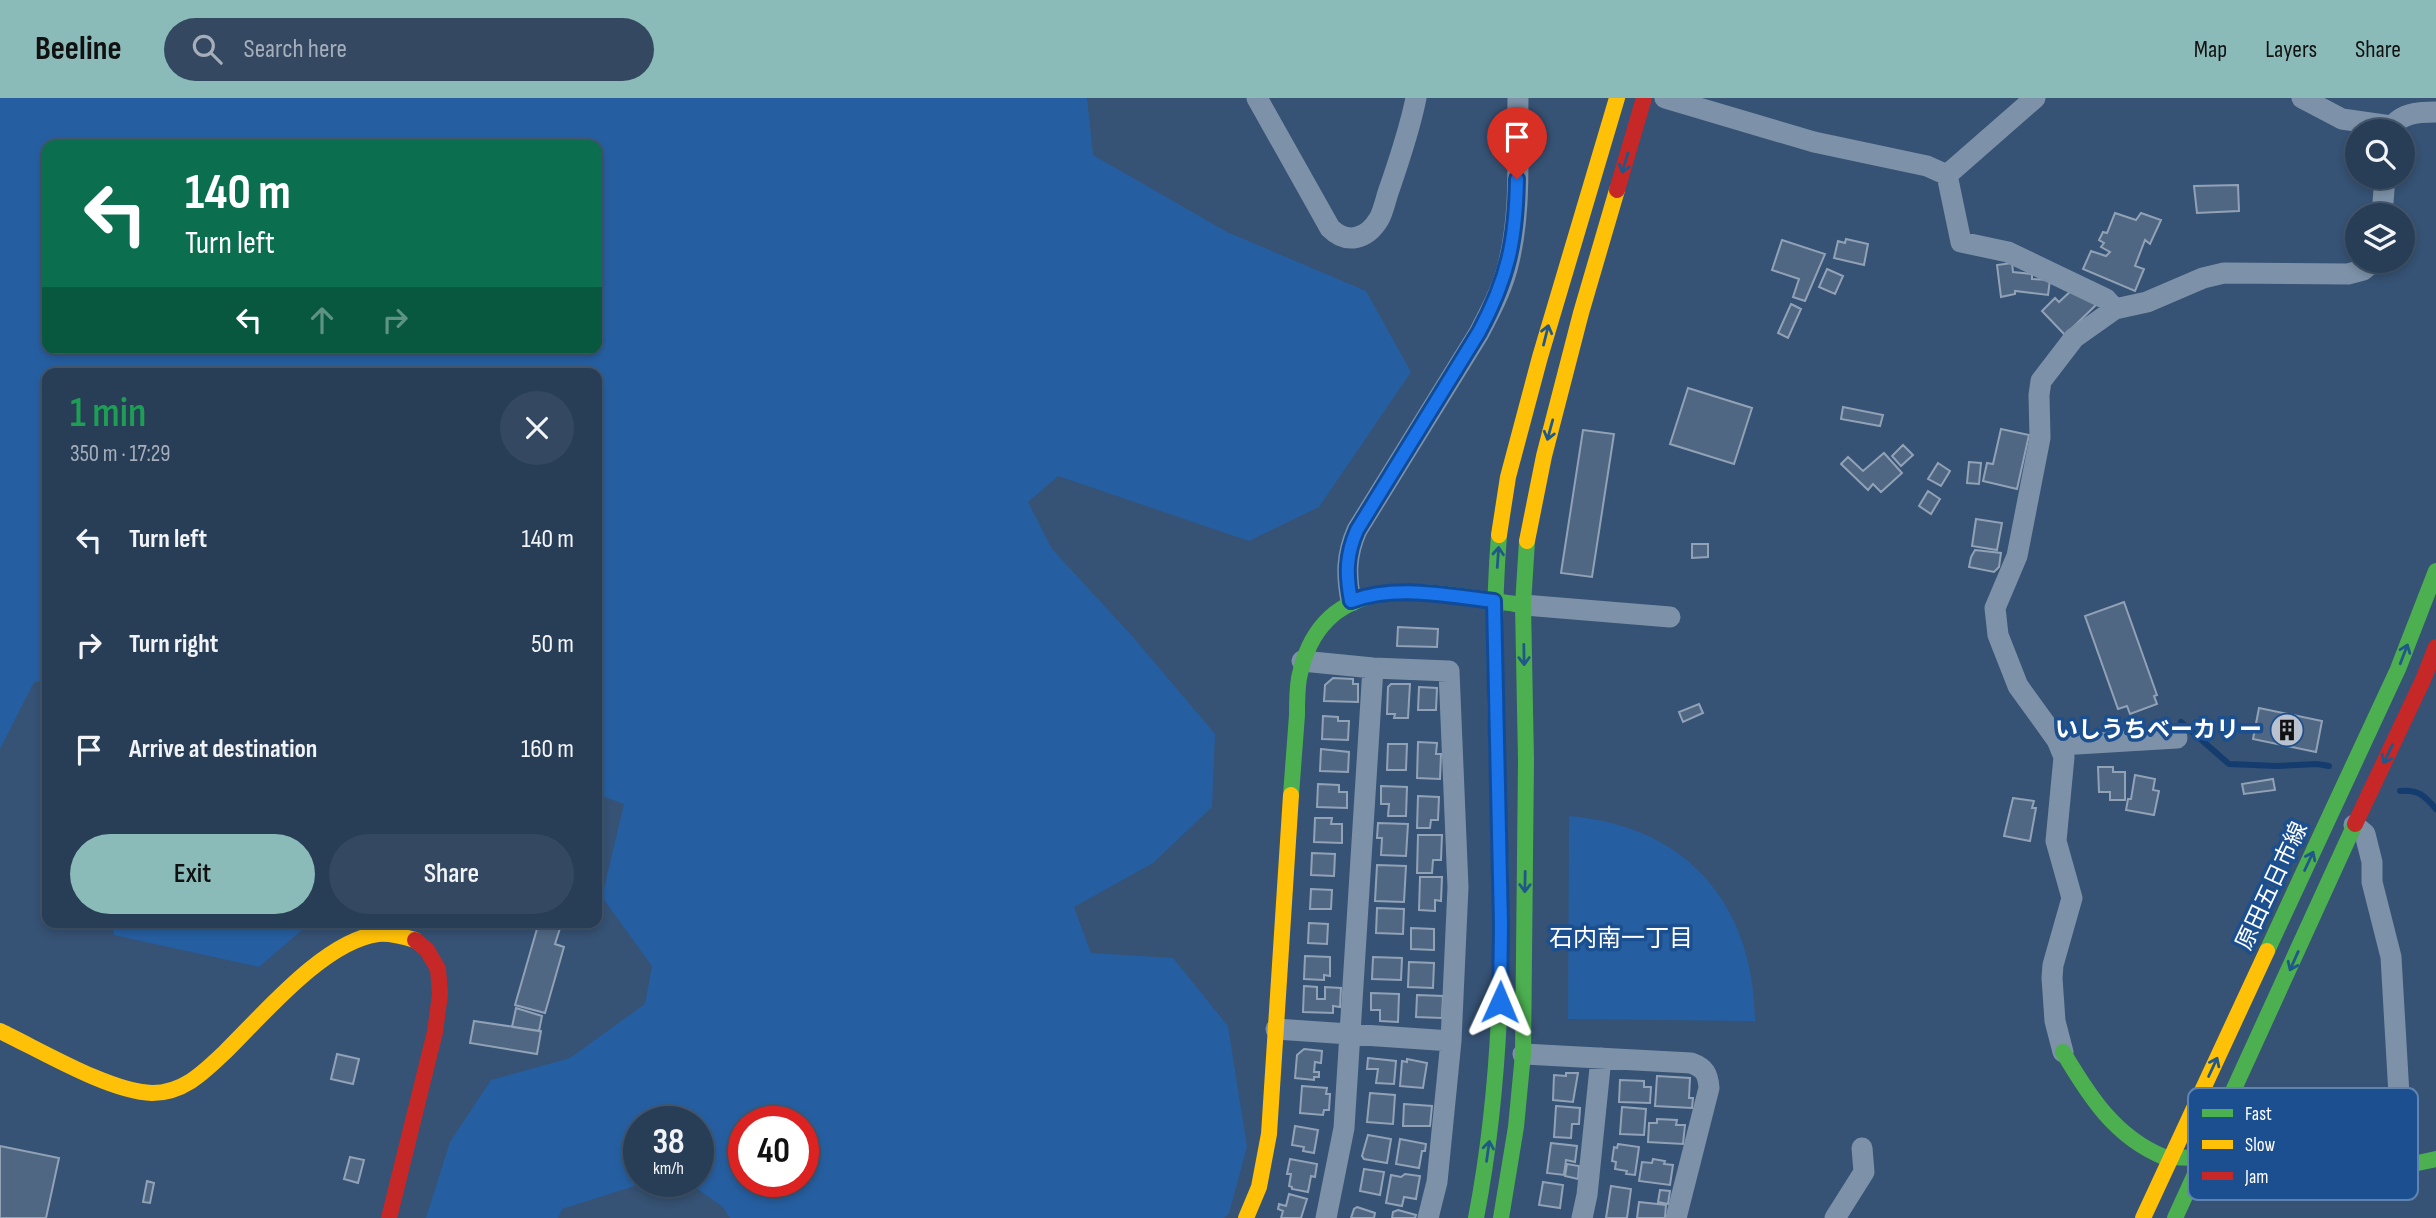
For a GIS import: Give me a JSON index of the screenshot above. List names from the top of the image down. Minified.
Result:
{"streets":{"street":["原田五日市線"]},"districts":["石内南一丁目"],"places":{"building":["いしうちベーカリー"]},"legend":["Fast","Slow","Jam"],"page":{"header":"Beeline","search":"Search here","nav":["Map","Layers","Share"],"turn":["140 m","Turn left"],"heading":["1 min","350 m · 17:29"],"list":[{"name":"Turn left","value":"140 m"},{"name":"Turn right","value":"50 m"},{"name":"Arrive at destination","value":"160 m"}],"buttons":["Exit","Share"],"speed":"38 km/h","limit":"40"}}
